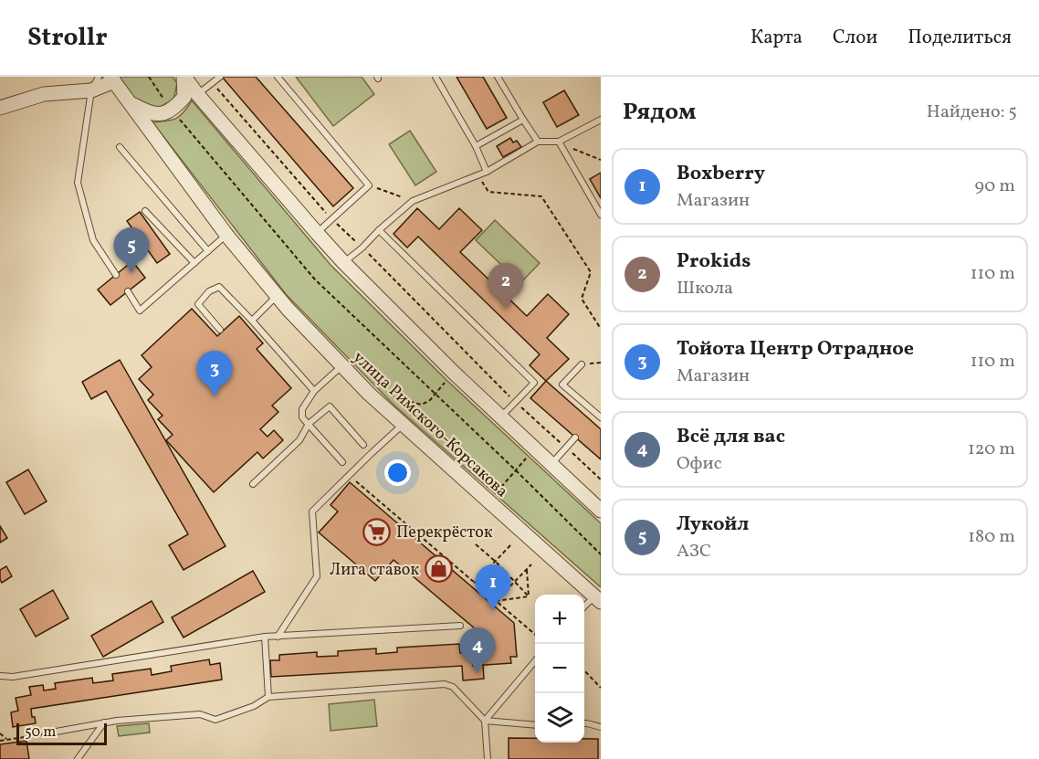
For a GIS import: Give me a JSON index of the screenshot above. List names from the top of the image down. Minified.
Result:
{"streets":{"street":["улица Римского-Корсакова"]},"places":{"supermarket":["Перекрёсток"],"shop":["Лига ставок"]},"scale_bar":"50 m","page":{"header":"Strollr","nav":["Карта","Слои","Поделиться"],"heading":["Рядом","Найдено: 5"],"list":[{"mark":"1","name":"Boxberry","note":"Магазин","value":"90 m"},{"mark":"2","name":"Prokids","note":"Школа","value":"110 m"},{"mark":"3","name":"Тойота Центр Отрадное","note":"Магазин","value":"110 m"},{"mark":"4","name":"Всё для вас","note":"Офис","value":"120 m"},{"mark":"5","name":"Лукойл","note":"АЗС","value":"180 m"}],"pins":["5","2","3","1","4"],"map_buttons":["+","−"],"scale":"50 m"}}
